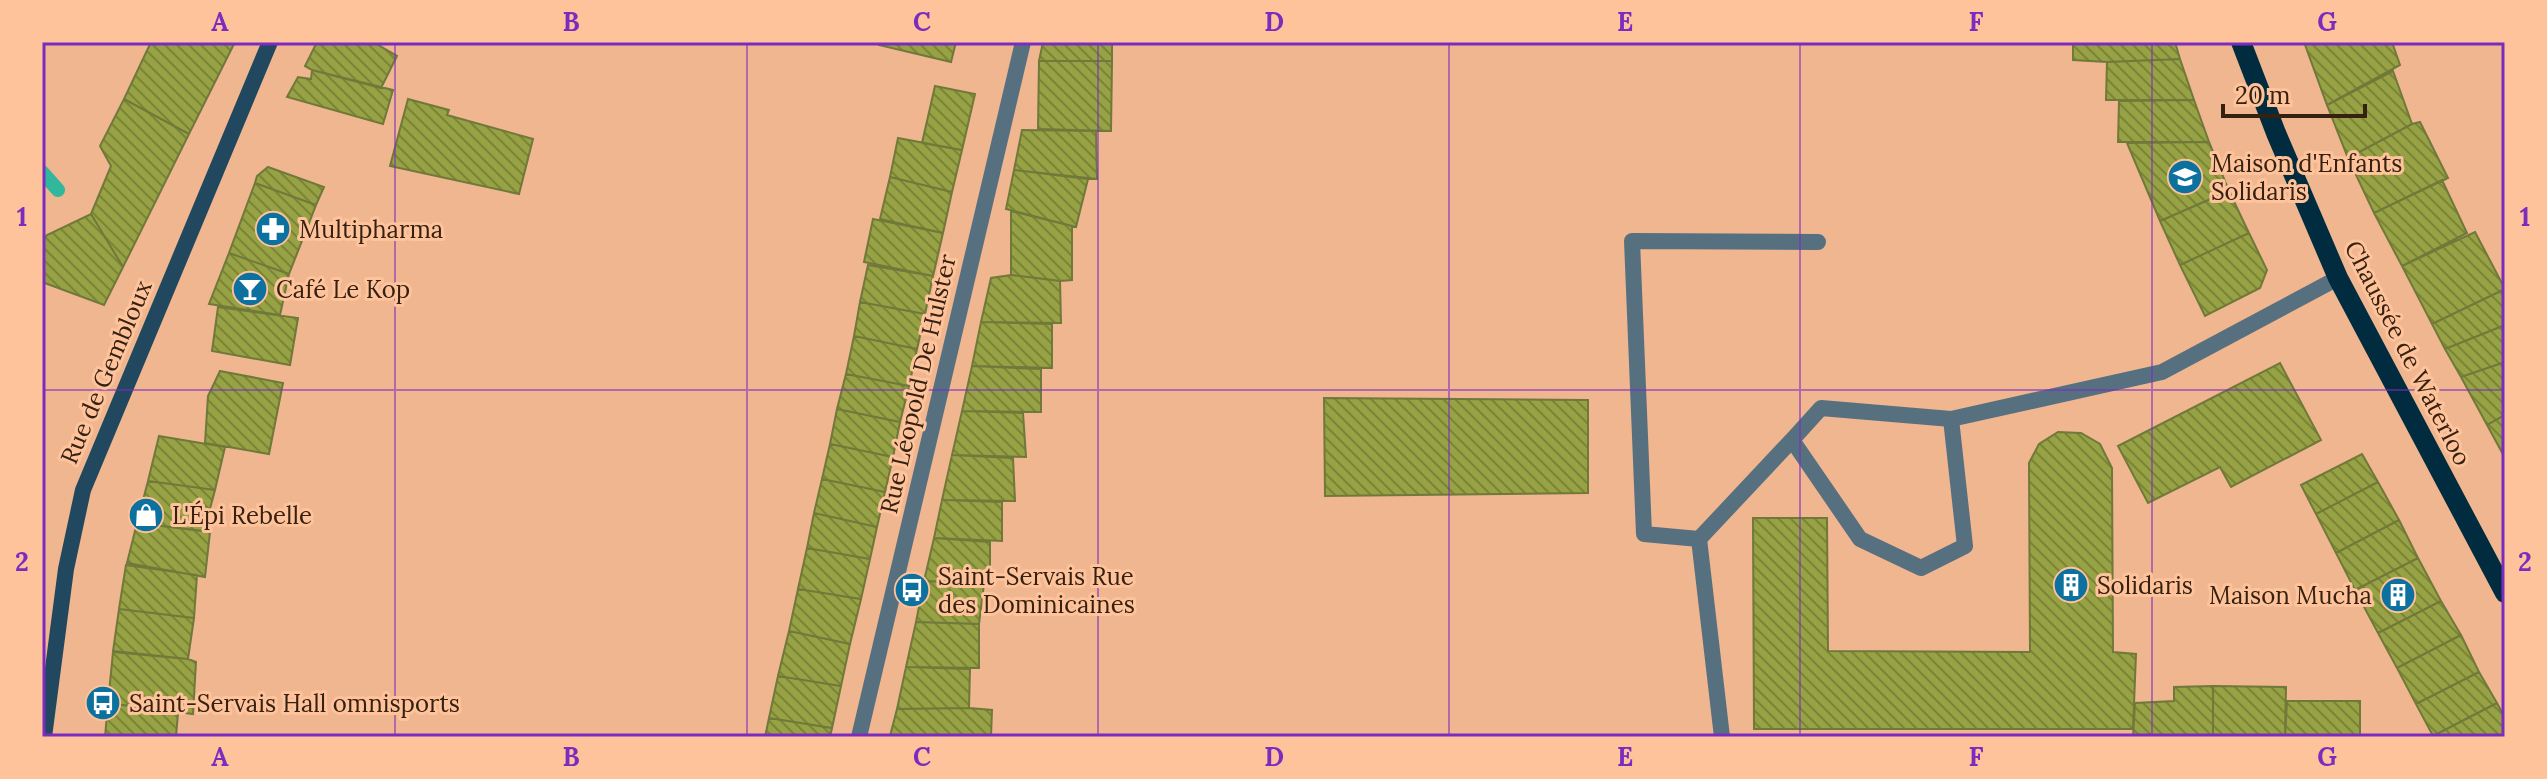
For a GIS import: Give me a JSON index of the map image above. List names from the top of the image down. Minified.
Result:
{"streets":{"main road":["Chaussée de Waterloo","Rue de Gembloux"],"street":["Rue Léopold De Hulster"]},"places":{"school or university":["Maison d'Enfants Solidaris"],"pharmacy":["Multipharma"],"bar":["Café Le Kop"],"shop":["L'Épi Rebelle"],"building":["Solidaris","Maison Mucha"],"bus stop":["Saint-Servais Rue des Dominicaines","Saint-Servais Hall omnisports"]},"scale_bar":"20 m","grid":{"columns":["A","B","C","D","E","F","G"],"rows":["1","2"]}}
